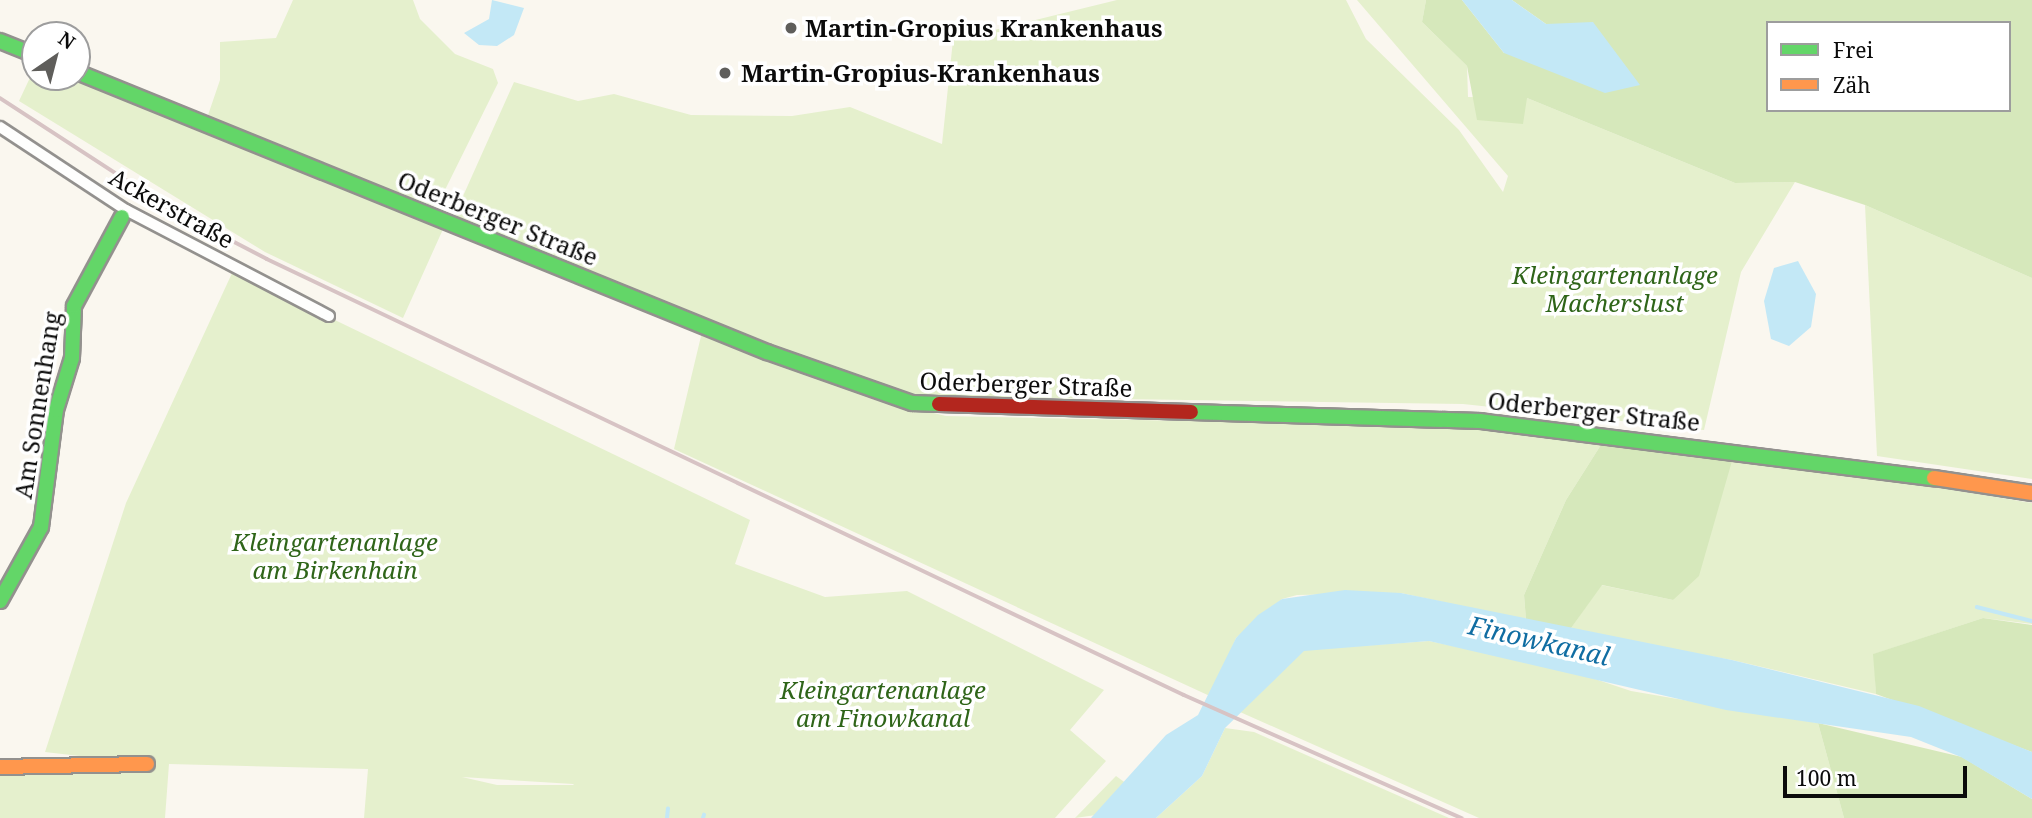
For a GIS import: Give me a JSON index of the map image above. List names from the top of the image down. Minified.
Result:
{"streets":{"main road":["Oderberger Straße","Am Sonnenhang"],"street":["Ackerstraße"]},"water":["Finowkanal"],"parks":["Kleingartenanlage Macherslust","Kleingartenanlage am Birkenhain","Kleingartenanlage am Finowkanal"],"places":["Martin-Gropius Krankenhaus","Martin-Gropius-Krankenhaus"],"legend":["Frei","Zäh"],"scale_bar":"100 m","north":"top right"}
